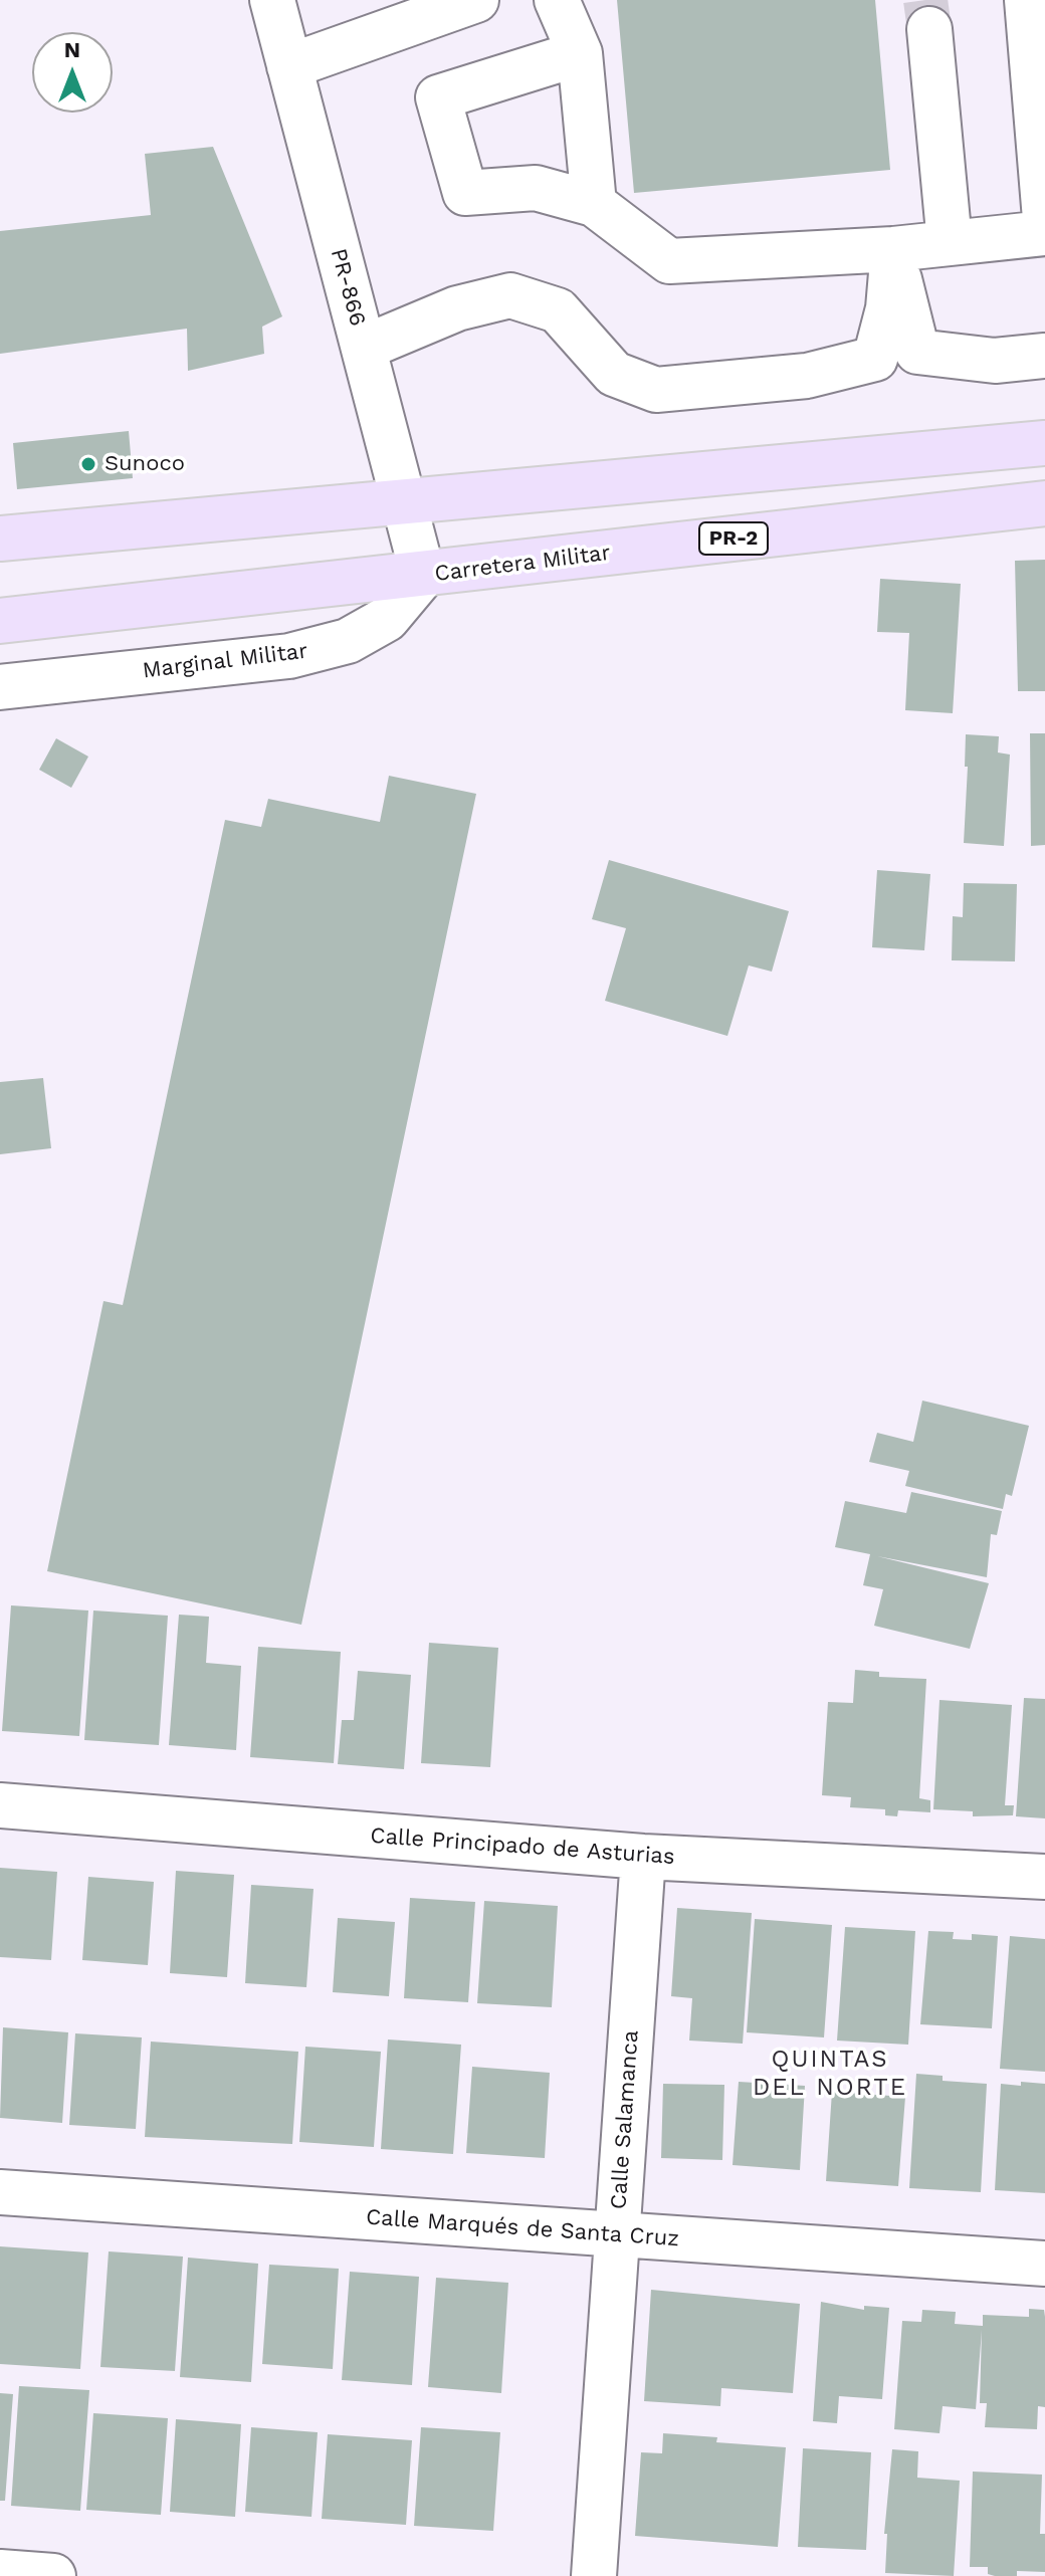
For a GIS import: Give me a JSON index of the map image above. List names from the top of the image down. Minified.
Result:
{"streets":{"main road":["PR-2","Carretera Militar"],"street":["PR-866","Marginal Militar","Calle Principado de Asturias","Calle Salamanca","Calle Marqués de Santa Cruz"]},"crossings":[["PR-866","Carretera Militar"],["PR-866","Marginal Militar"],["Carretera Militar","Marginal Militar"],["Calle Principado de Asturias","Calle Salamanca"],["Calle Salamanca","Calle Marqués de Santa Cruz"]],"districts":["QUINTAS DEL NORTE"],"places":["Sunoco"],"north":"top"}
